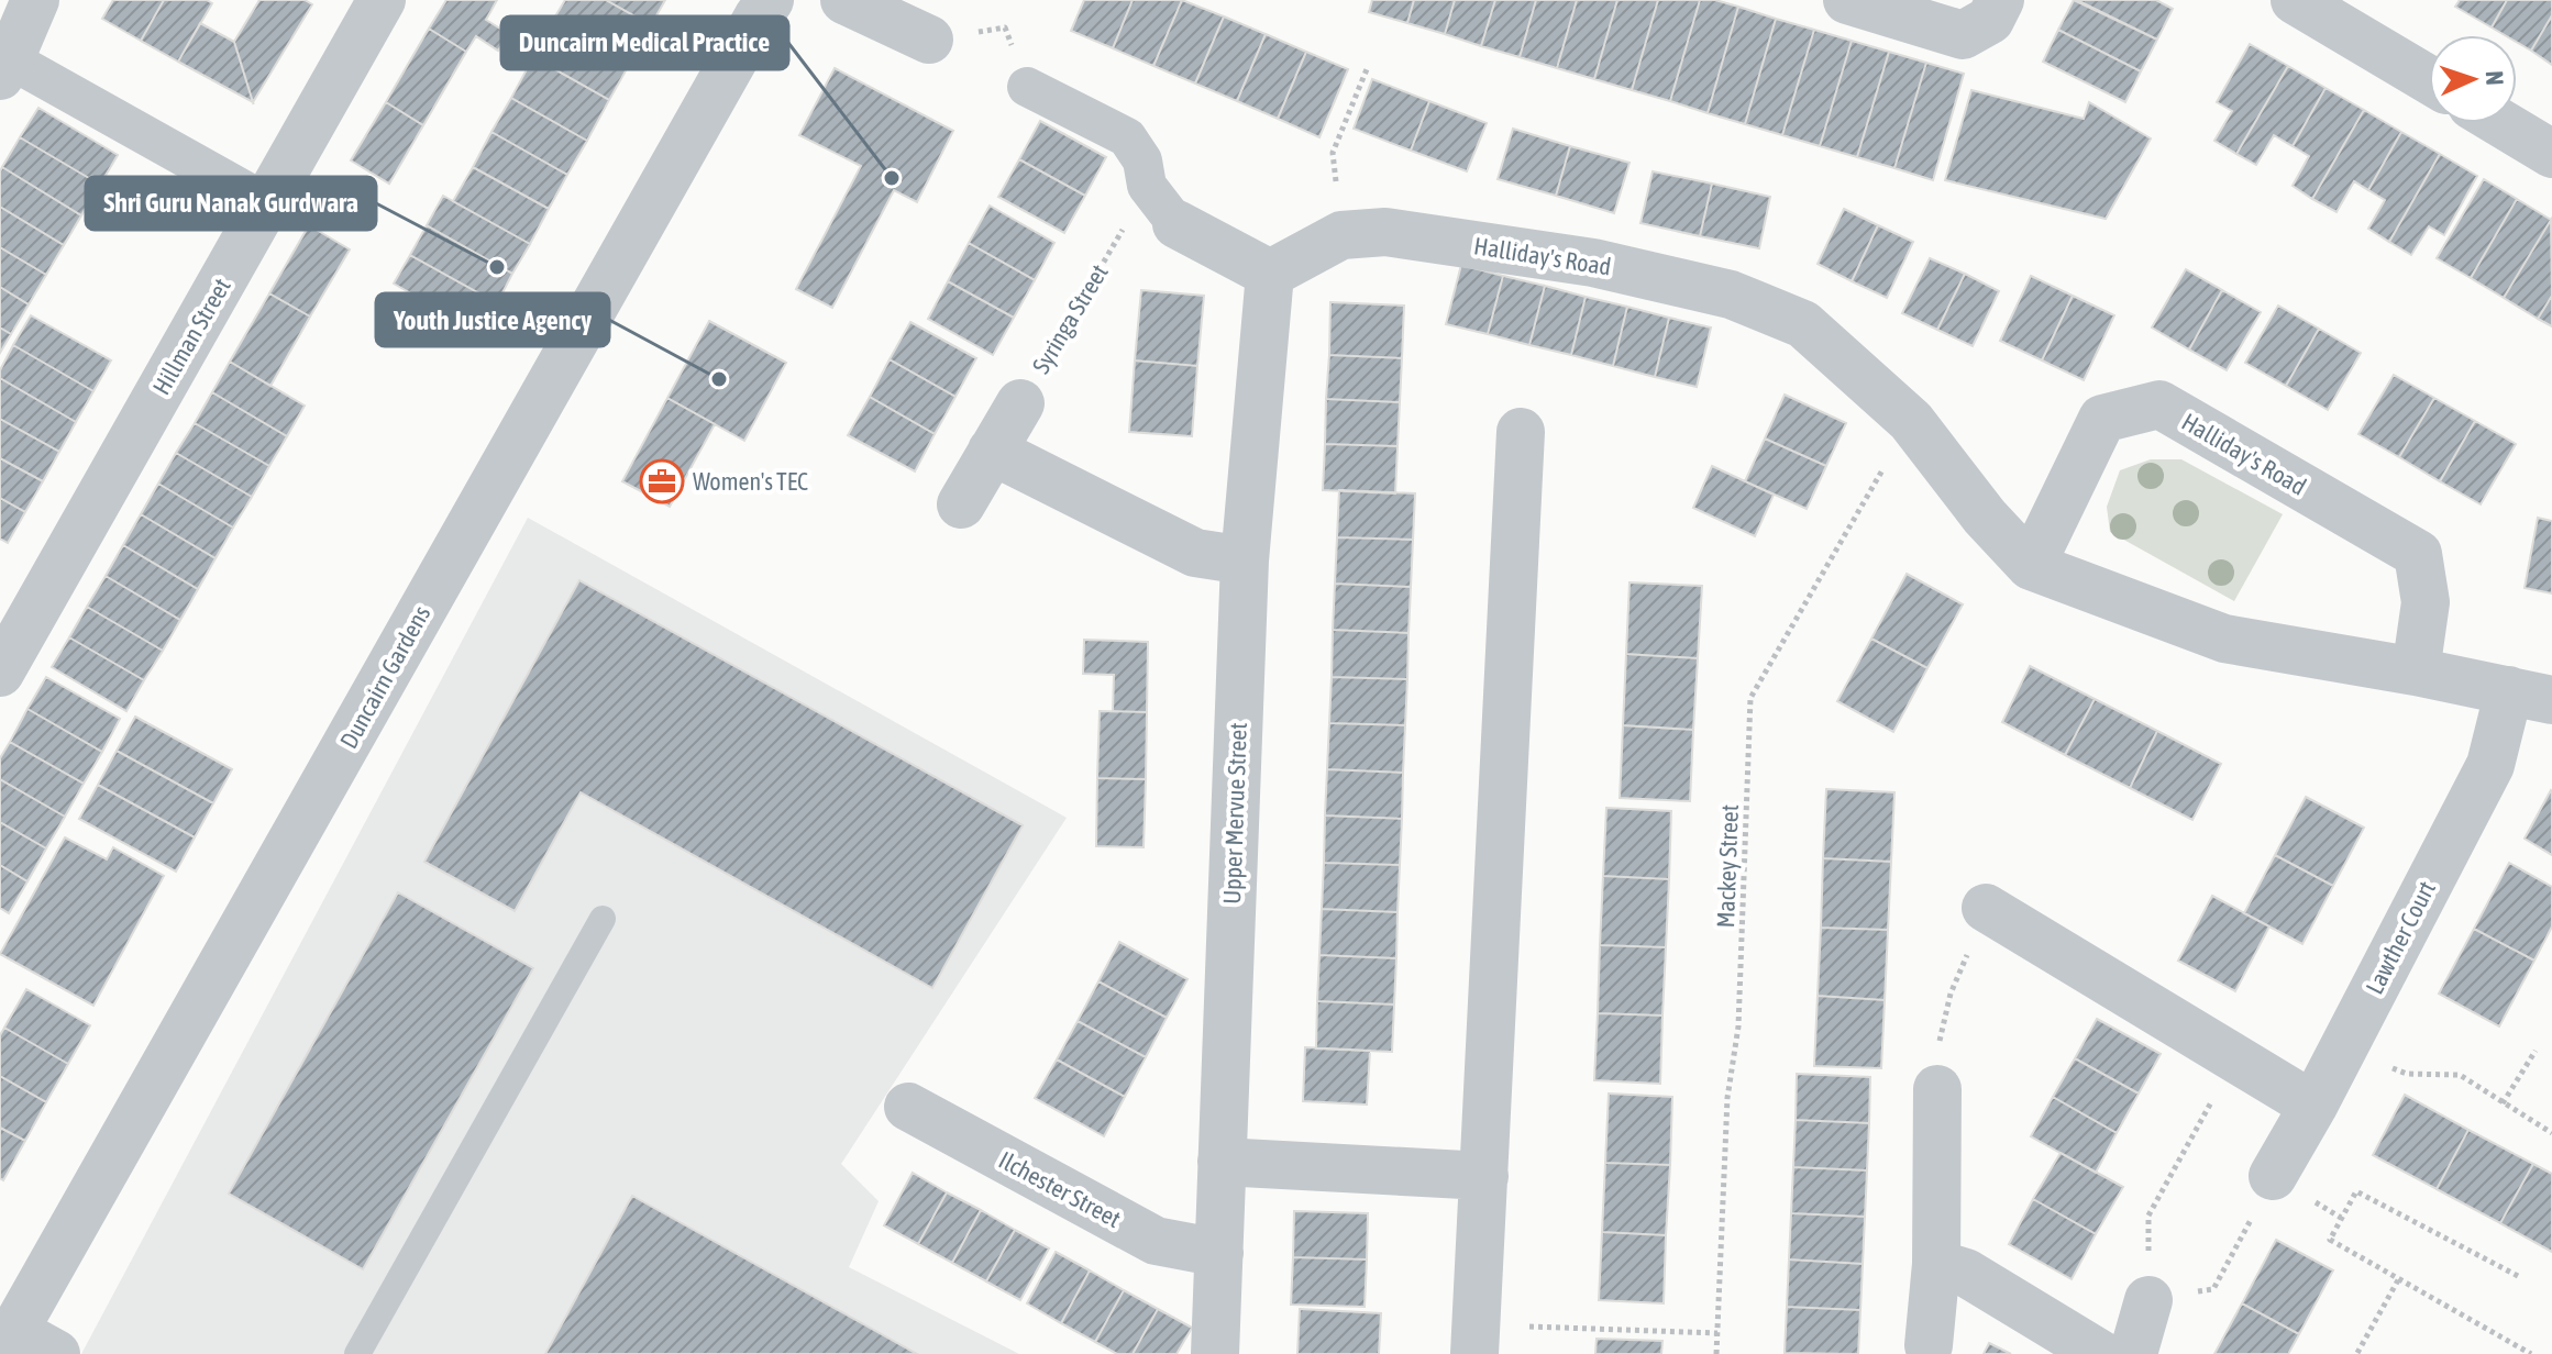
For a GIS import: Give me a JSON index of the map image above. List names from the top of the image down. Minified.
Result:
{"streets":{"street":["Halliday's Road","Hillman Street","Duncairn Gardens","Upper Mervue Street","Lawther Court","Ilchester Street"],"path":["Syringa Street","Mackey Street"]},"crossings":[["Halliday's Road","Upper Mervue Street"],["Halliday's Road","Mackey Street"],["Halliday's Road","Lawther Court"],["Upper Mervue Street","Ilchester Street"]],"places":{"other":["Duncairn Medical Practice","Shri Guru Nanak Gurdwara","Youth Justice Agency"],"office":["Women's TEC"]},"north":"right"}
